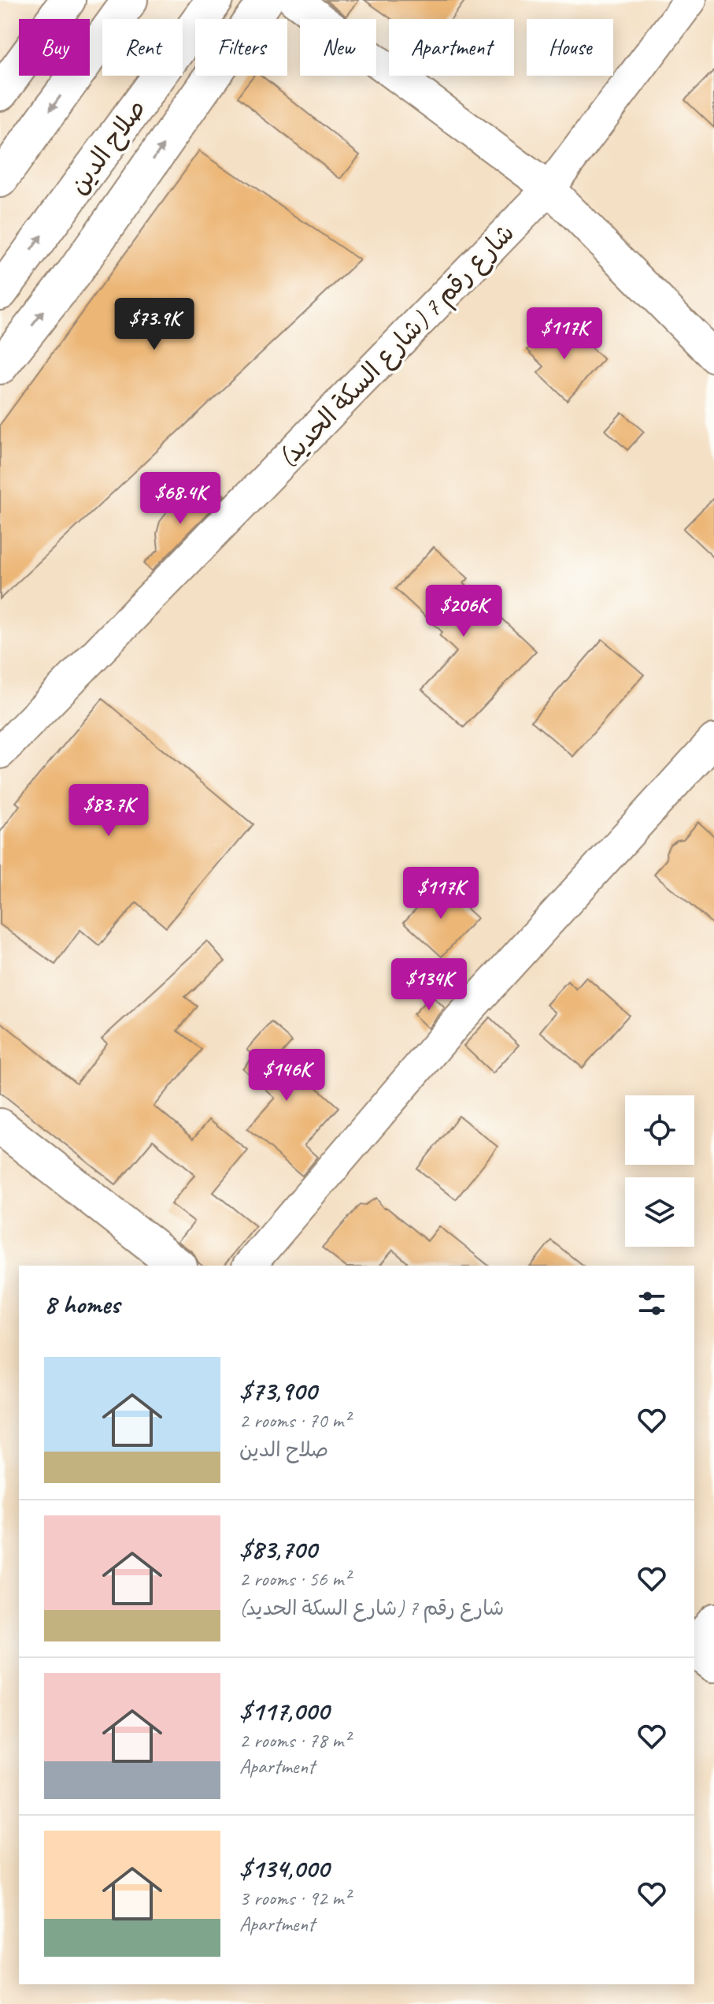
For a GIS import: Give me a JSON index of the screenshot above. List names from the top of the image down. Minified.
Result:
{"streets":{"main road":["صلاح الدين"],"street":["شارع رقم 7 (شارع السكة الحديد)"]},"page":{"chip":["Buy","Rent","Filters","New","Apartment","House"],"price":["$73.9K","$117K","$68.4K","$206K","$83.7K","$117K","$134K","$146K"],"heading":"8 homes","list":[{"name":"$73,900","note":"2 rooms · 70 m² · صلاح الدين"},{"name":"$83,700","note":"2 rooms · 56 m² · شارع رقم 7 (شارع السكة الحديد)"},{"name":"$117,000","note":"2 rooms · 78 m² · Apartment"},{"name":"$134,000","note":"3 rooms · 92 m² · Apartment"}]}}
